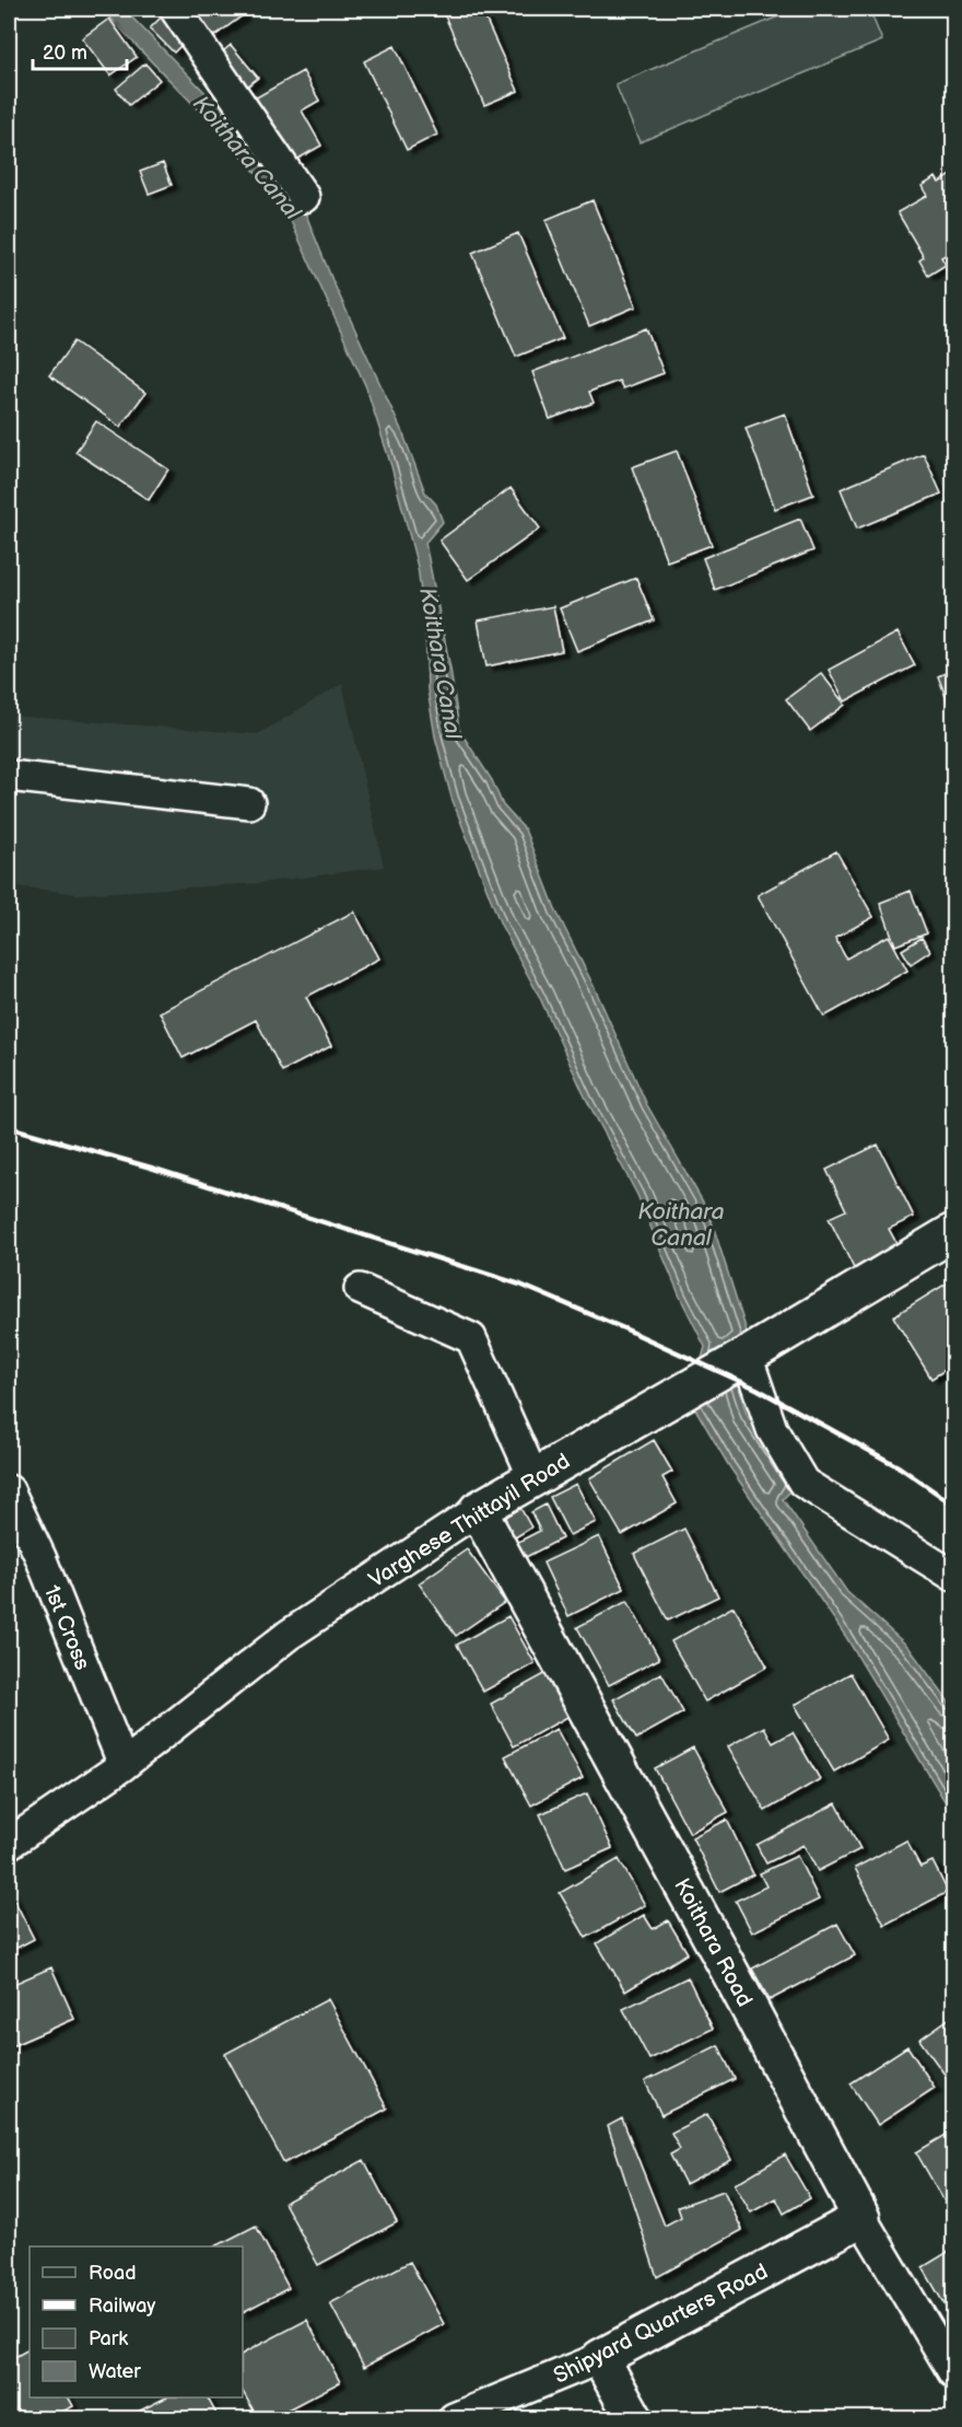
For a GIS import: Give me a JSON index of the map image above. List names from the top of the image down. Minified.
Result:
{"streets":{"street":["Varghese Thittayil Road","1st Cross","Koithara Road","Shipyard Quarters Road"]},"crossings":[["Varghese Thittayil Road","1st Cross"],["Varghese Thittayil Road","Koithara Road"],["Koithara Road","Shipyard Quarters Road"]],"water":["Koithara Canal"],"legend":["Road","Railway","Park","Water"],"scale_bar":"20 m"}
